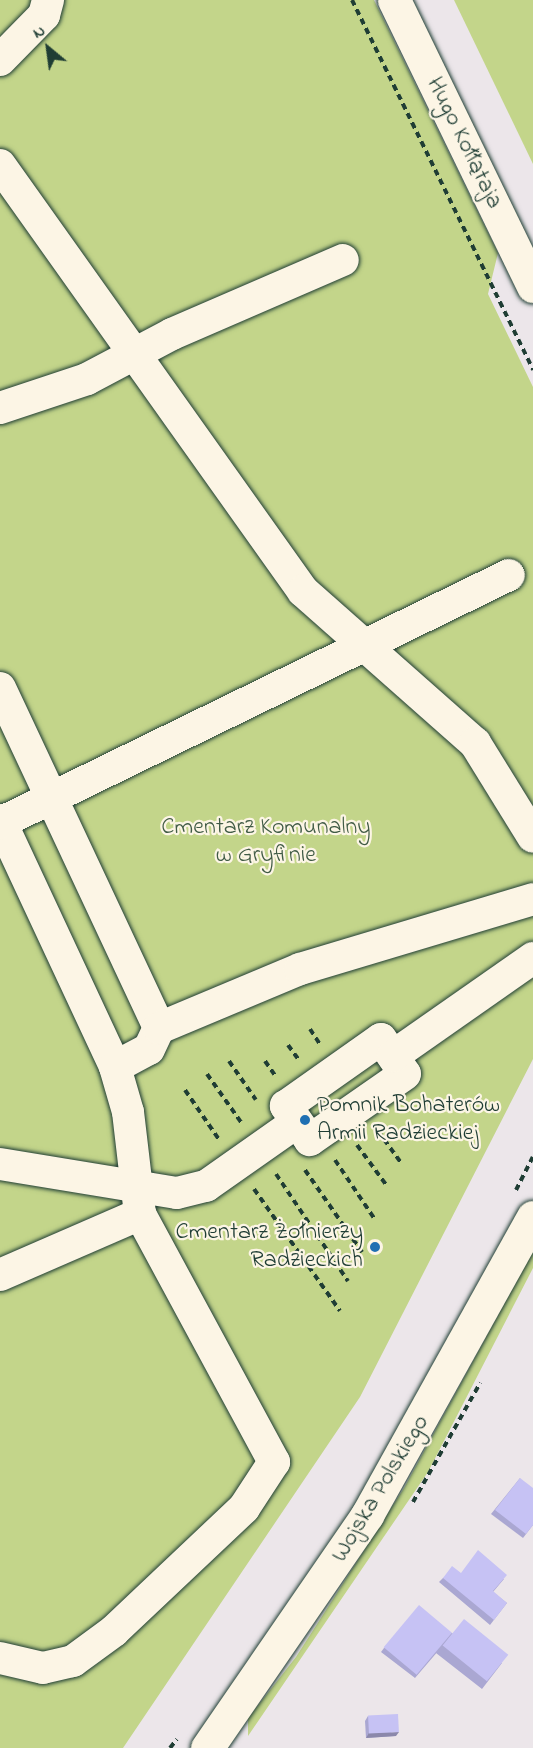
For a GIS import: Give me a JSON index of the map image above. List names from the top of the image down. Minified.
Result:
{"streets":{"main road":["Hugo Kołłątaja","Wojska Polskiego"]},"parks":["Cmentarz Komunalny w Gryfinie"],"places":["Pomnik Bohaterów Armii Radzieckiej","Cmentarz Żołnierzy Radzieckich"],"north":"top left"}
